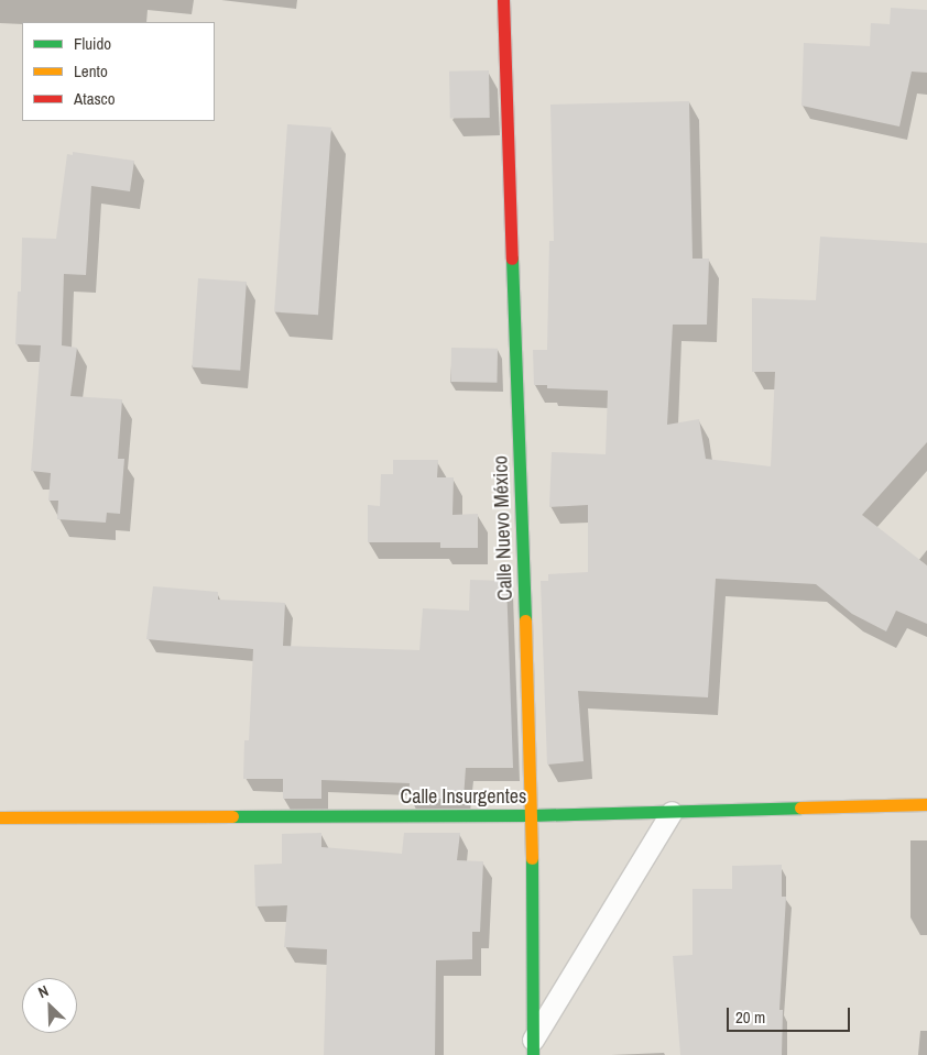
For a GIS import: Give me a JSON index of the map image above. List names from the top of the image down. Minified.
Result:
{"streets":{"street":["Calle Nuevo México","Calle Insurgentes"]},"crossings":[["Calle Nuevo México","Calle Insurgentes"]],"legend":["Fluido","Lento","Atasco"],"scale_bar":"20 m","north":"top left"}
